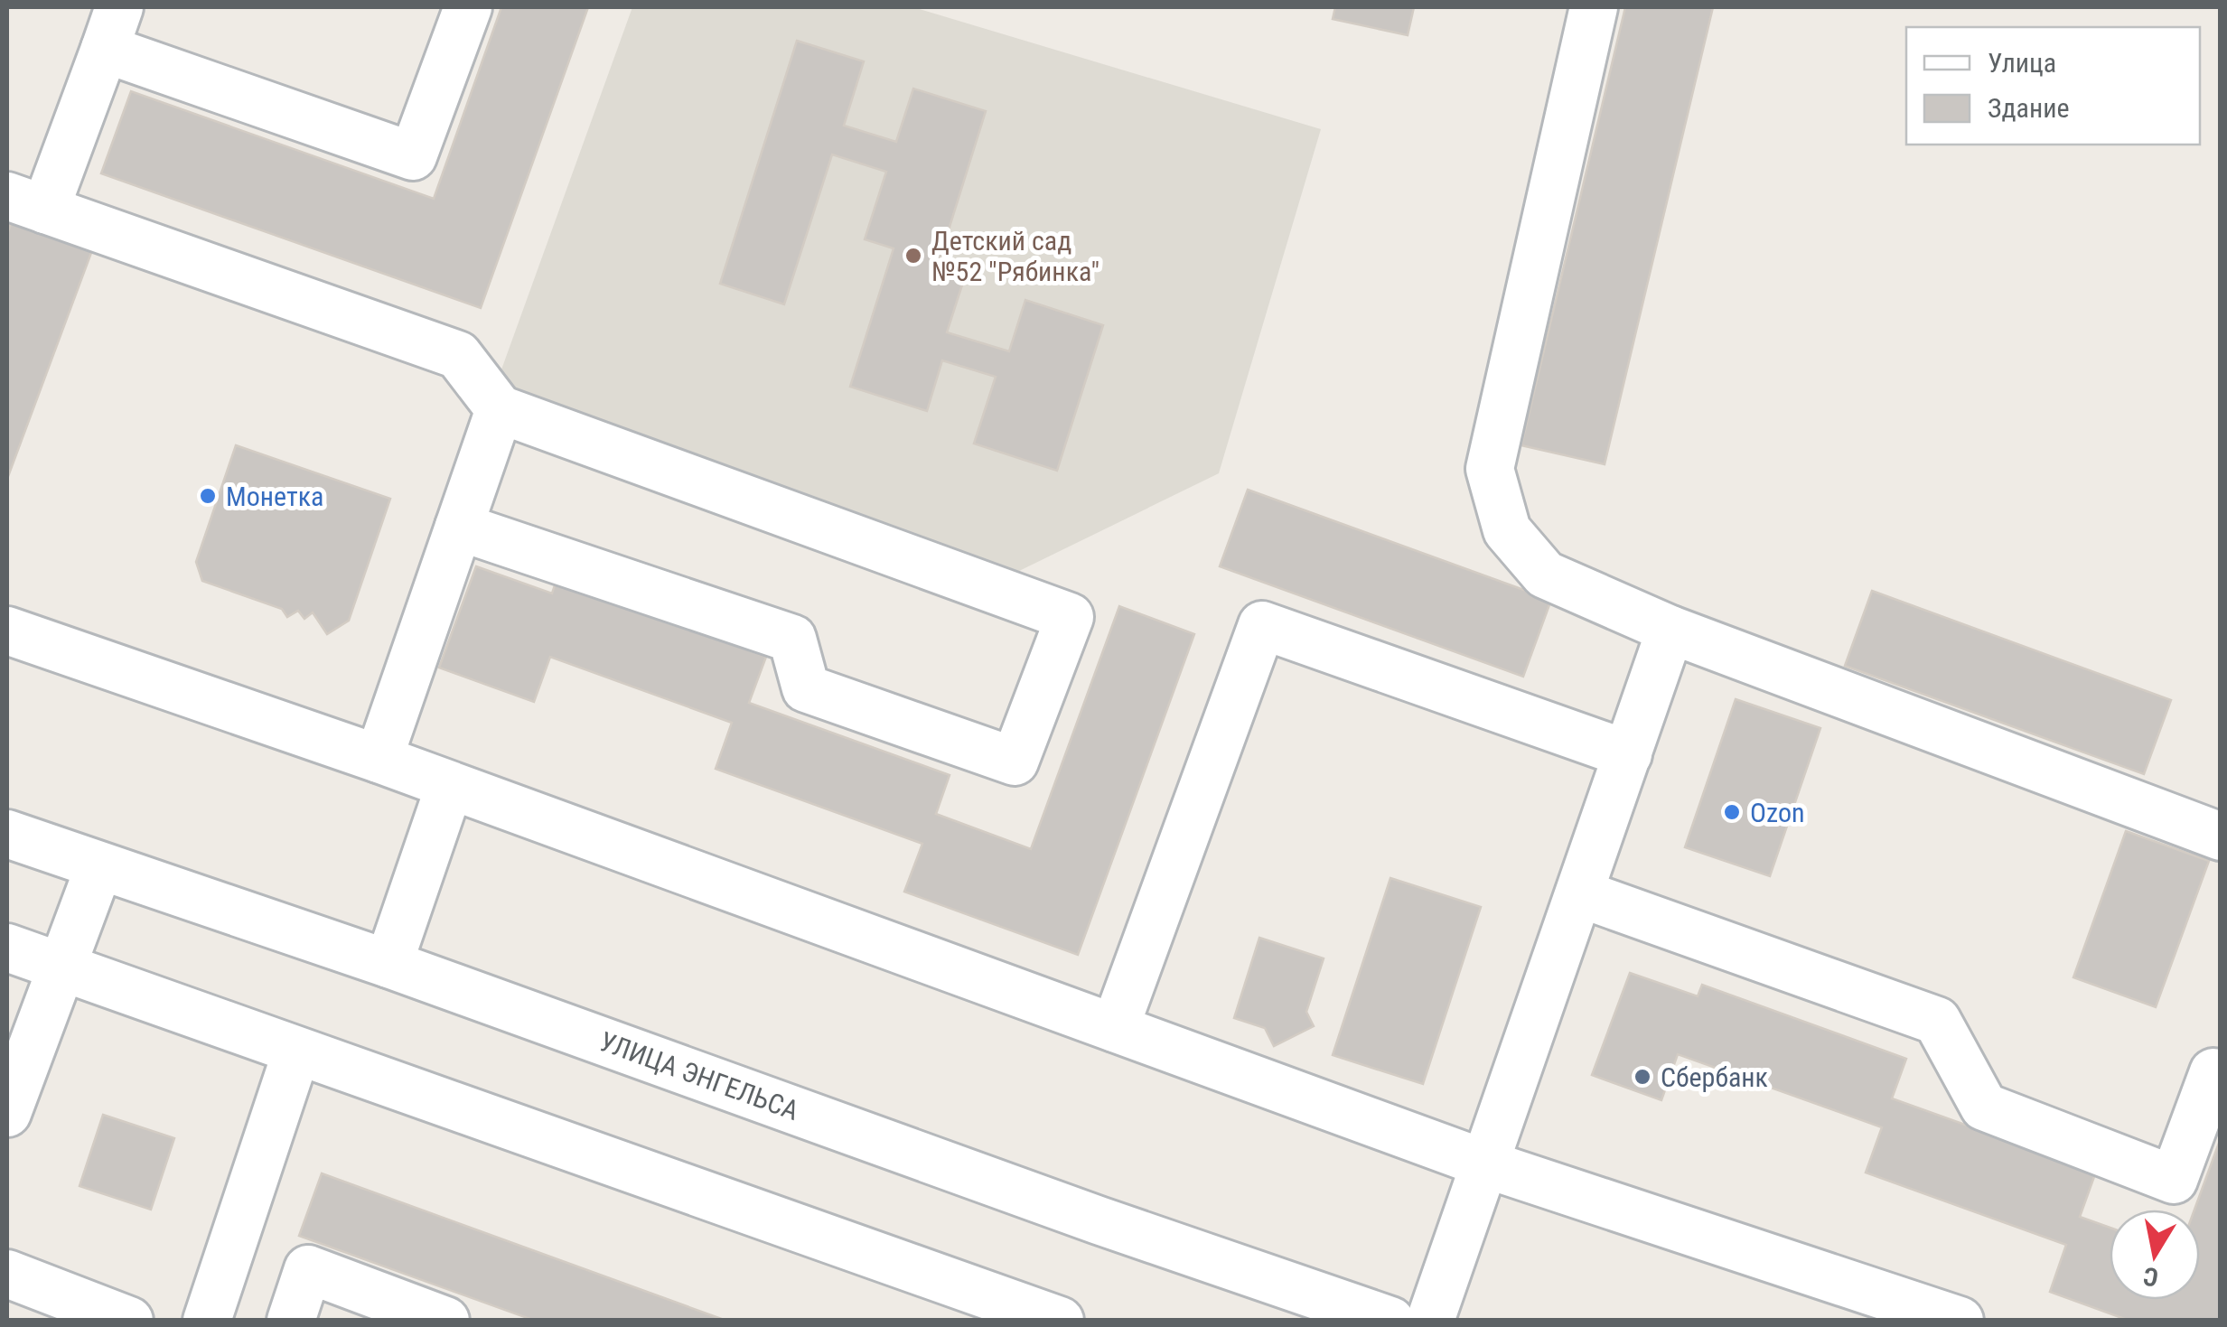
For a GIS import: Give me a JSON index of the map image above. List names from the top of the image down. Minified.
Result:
{"streets":{"street":["УЛИЦА ЭНГЕЛЬСА"]},"places":["Детский сад №52 \"Рябинка\"","Монетка","Ozon","Сбербанк"],"legend":["Улица","Здание"],"north":"bottom"}
